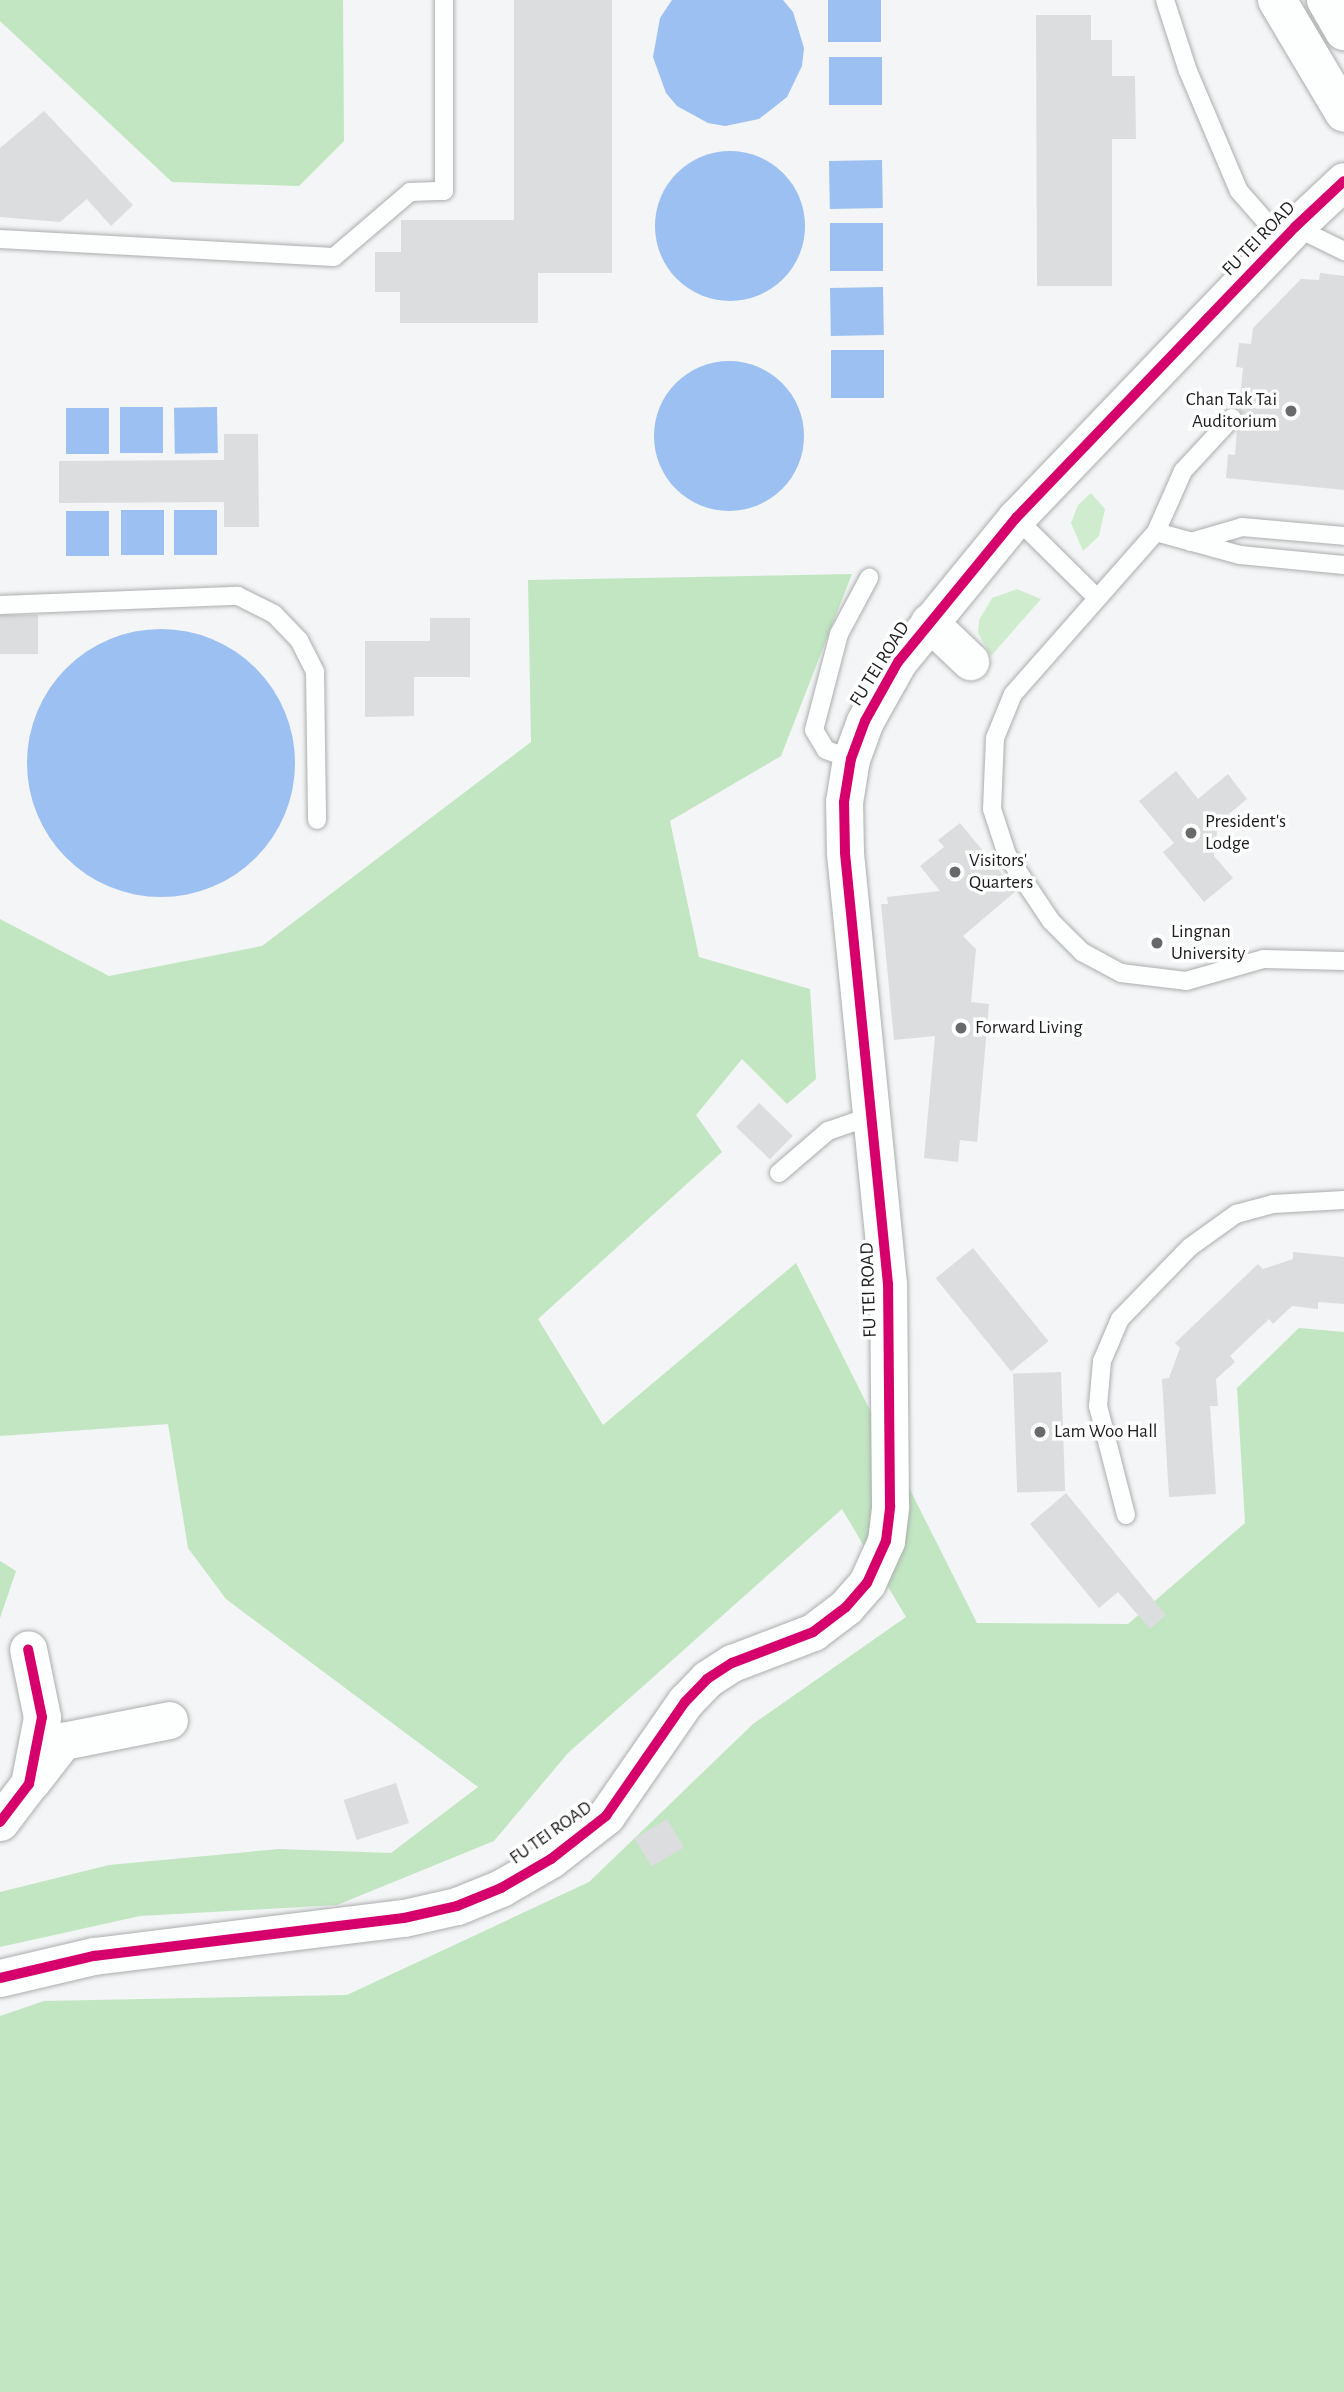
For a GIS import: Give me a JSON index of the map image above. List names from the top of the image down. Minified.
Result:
{"streets":{"street":["FU TEI ROAD"]},"places":["Chan Tak Tai Auditorium","President's Lodge","Visitors' Quarters","Lingnan University","Forward Living","Lam Woo Hall"]}
